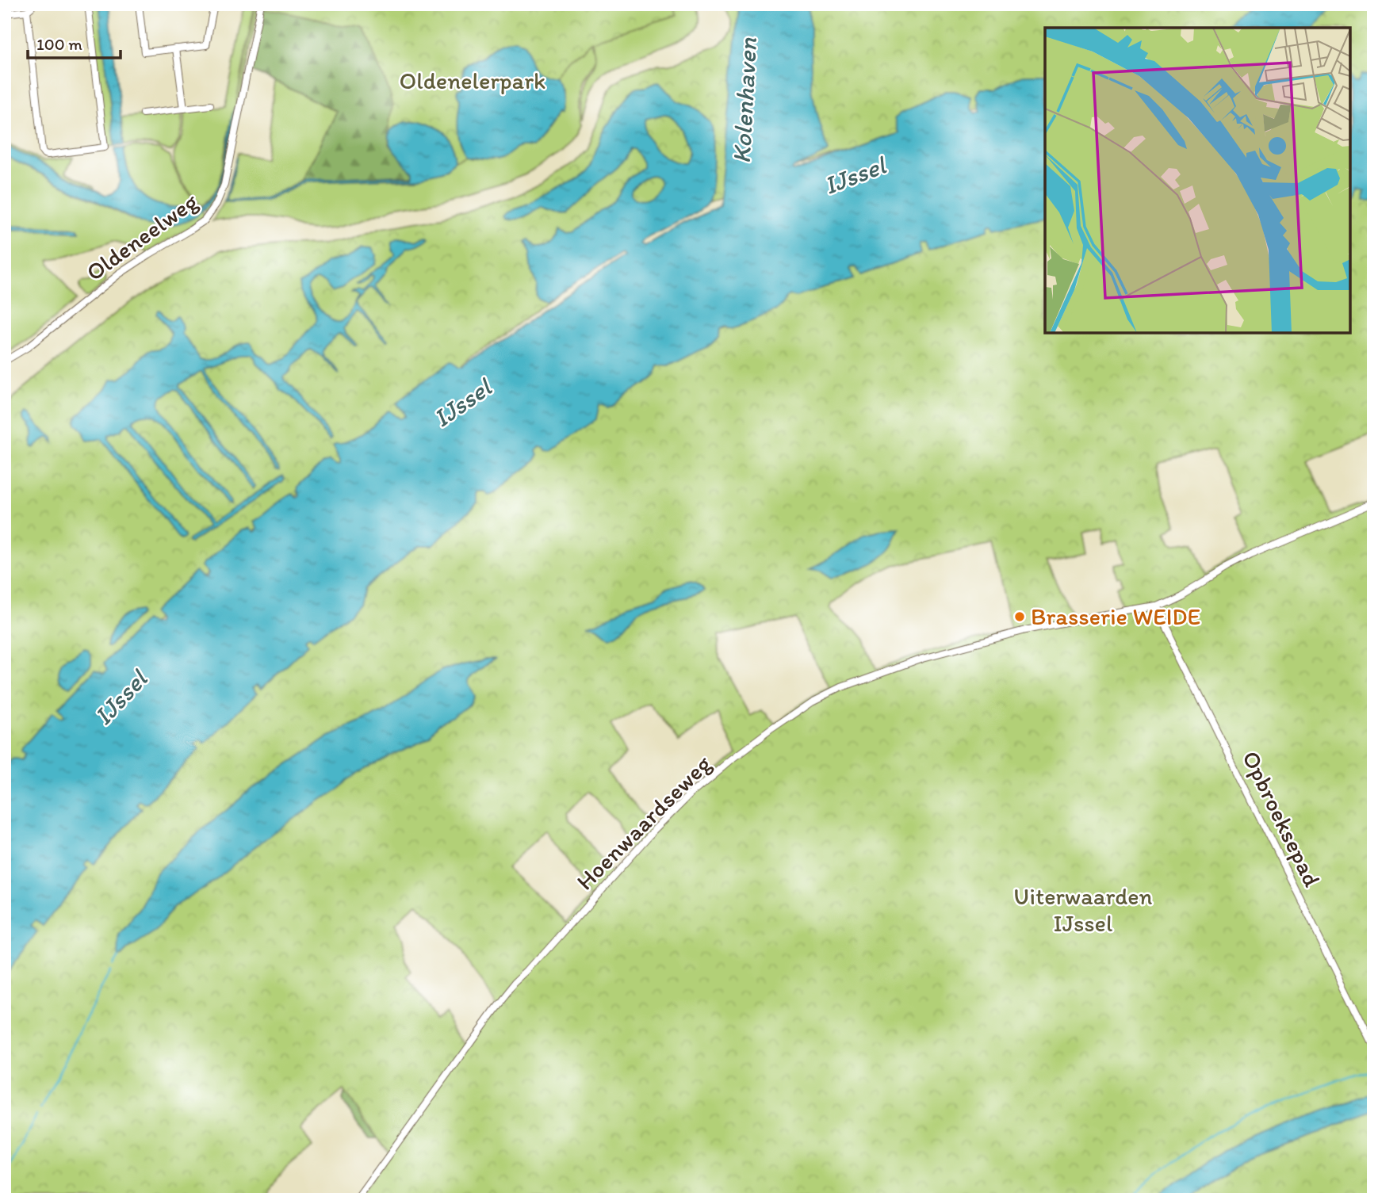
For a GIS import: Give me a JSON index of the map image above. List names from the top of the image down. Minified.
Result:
{"streets":{"street":["Oldeneelweg","Opbroeksepad","Hoenwaardseweg"]},"crossings":[["Opbroeksepad","Hoenwaardseweg"]],"water":["Kolenhaven","IJssel"],"parks":["Oldenelerpark","Uiterwaarden IJssel"],"places":["Brasserie WEIDE"],"scale_bar":"100 m"}
